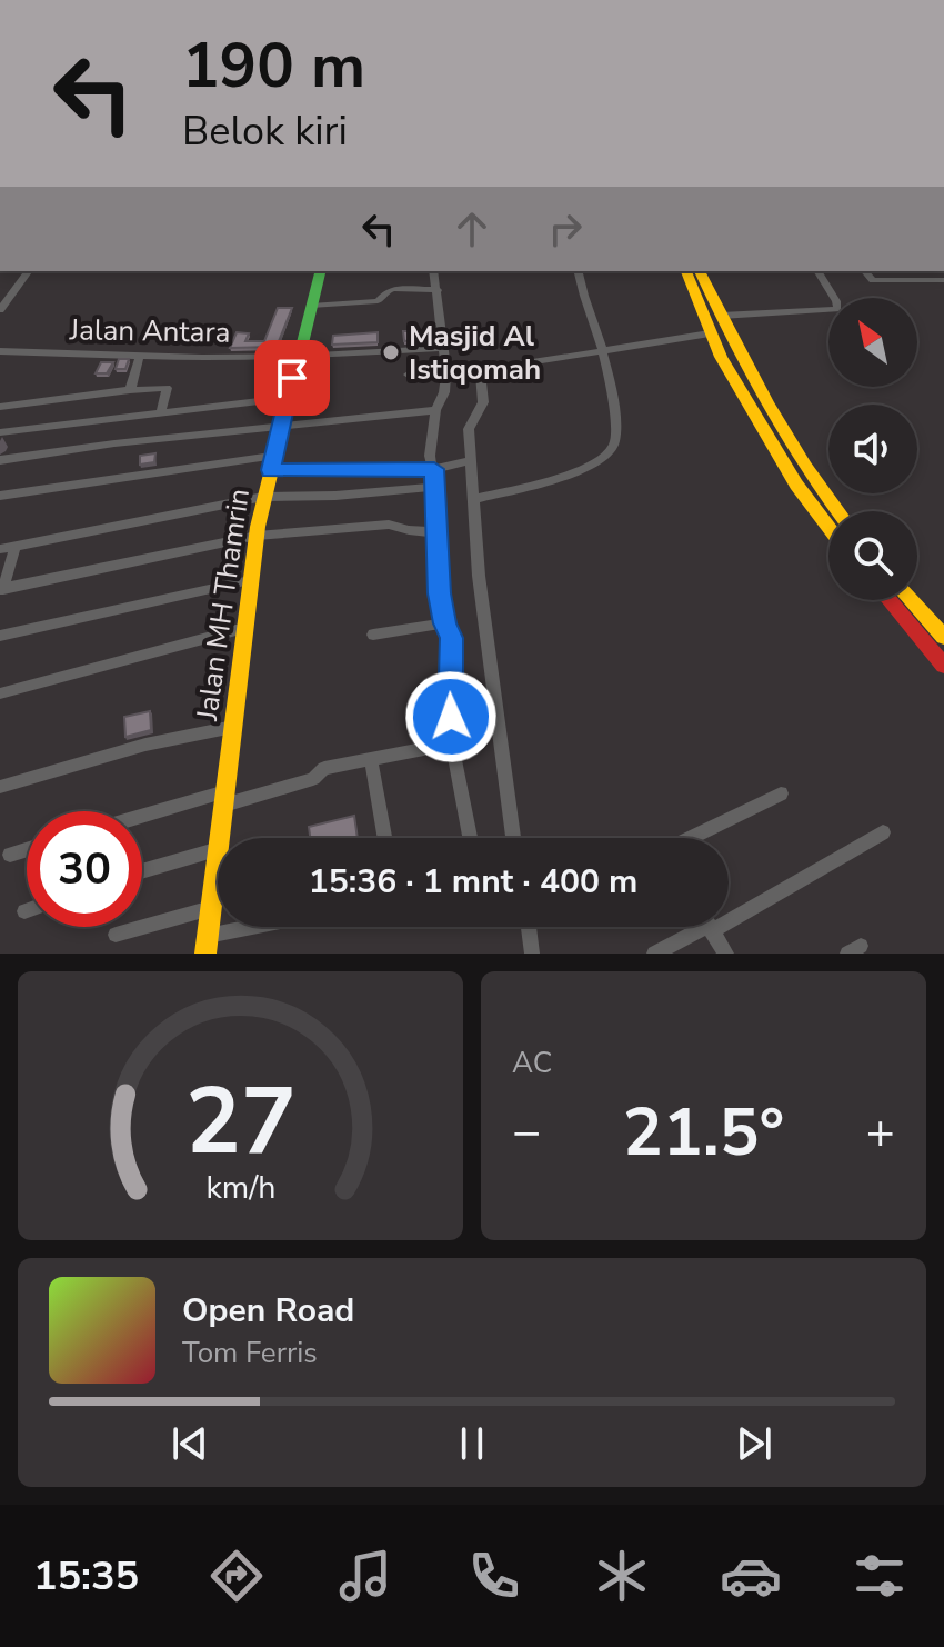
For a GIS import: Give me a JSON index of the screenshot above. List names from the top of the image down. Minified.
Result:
{"streets":{"main road":["Jalan MH Thamrin"],"street":["Jalan Antara"]},"crossings":[["Jalan Antara","Jalan MH Thamrin"]],"places":["Masjid Al Istiqomah"],"north":"top left","page":{"turn":["190 m","Belok kiri"],"limit":"30","trip":"15:36 · 1 mnt · 400 m","tile":"AC","heat":["−","21.5°","+"],"song":["Open Road","Tom Ferris"],"tabs":"15:35","gauge":["27","km/h"]}}
